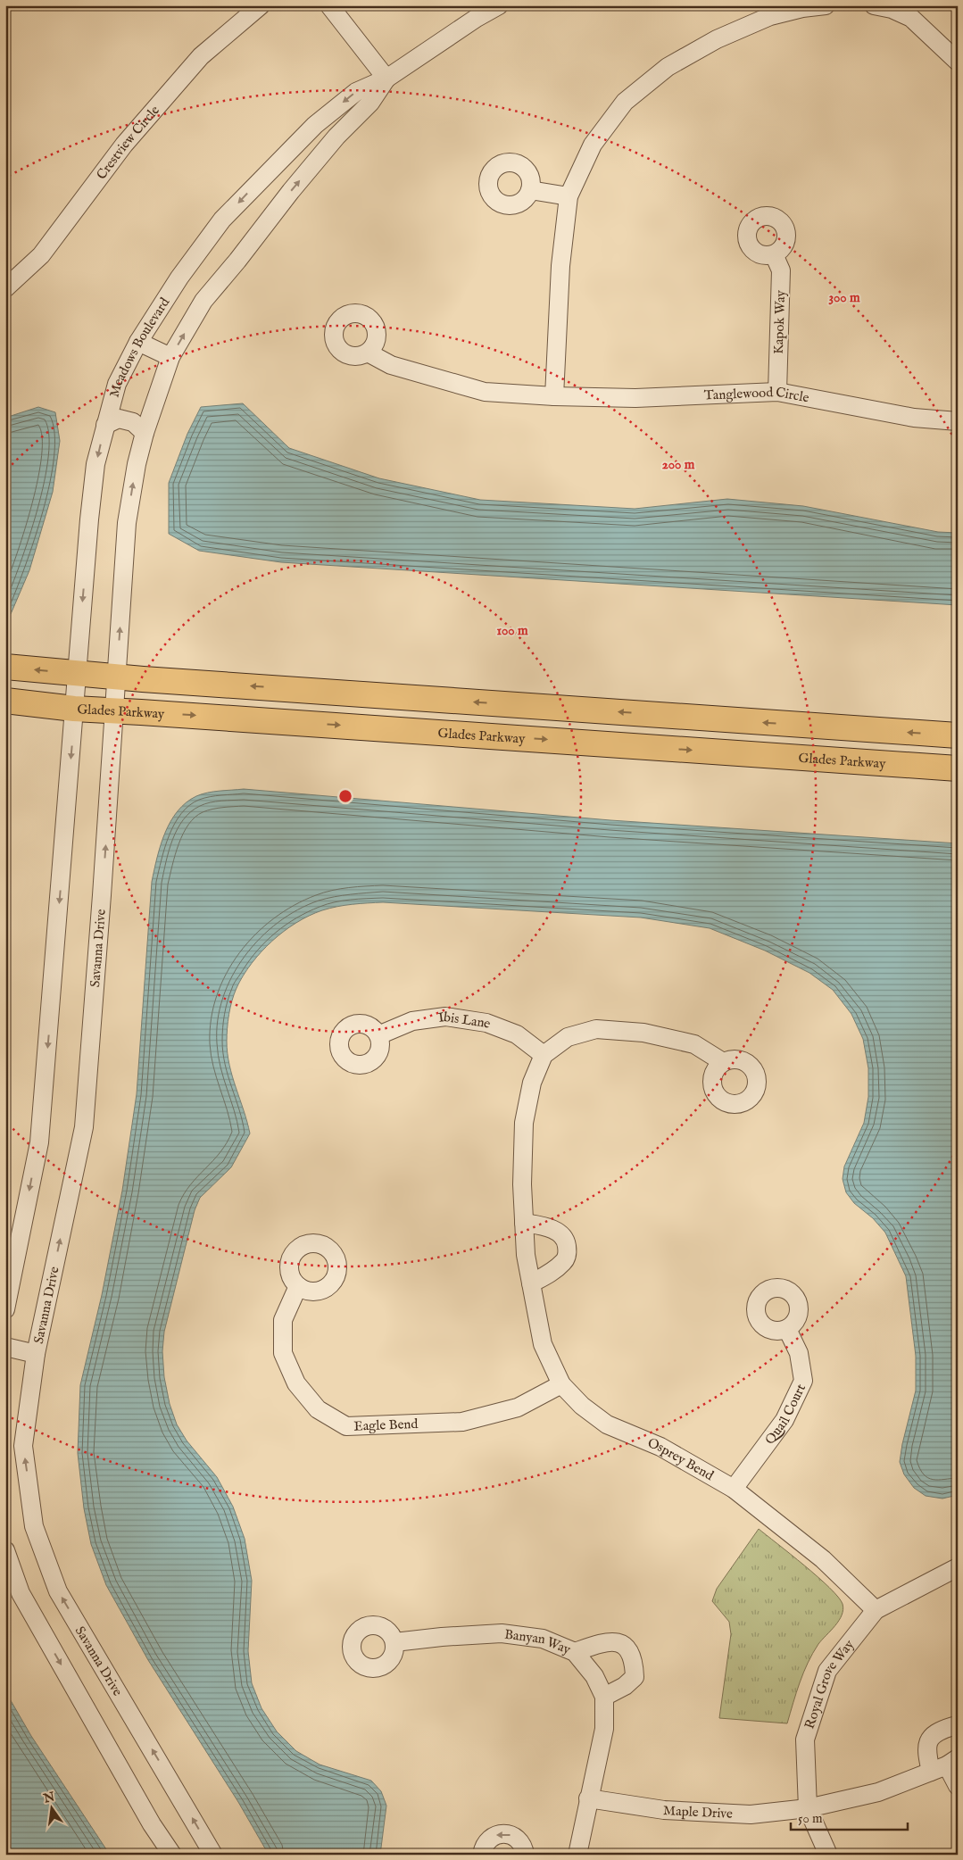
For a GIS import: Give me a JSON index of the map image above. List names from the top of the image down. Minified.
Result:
{"streets":{"main road":["Glades Parkway"],"street":["Crestview Circle","Kapok Way","Meadows Boulevard","Tanglewood Circle","Savanna Drive","Ibis Lane","Quail Court","Eagle Bend","Osprey Bend","Banyan Way","Royal Grove Way","Maple Drive"]},"crossings":[["Kapok Way","Tanglewood Circle"],["Meadows Boulevard","Glades Parkway"],["Meadows Boulevard","Savanna Drive"],["Glades Parkway","Savanna Drive"],["Ibis Lane","Osprey Bend"],["Quail Court","Osprey Bend"],["Eagle Bend","Osprey Bend"],["Osprey Bend","Royal Grove Way"],["Banyan Way","Maple Drive"],["Royal Grove Way","Maple Drive"]],"scale_bar":"50 m","north":"top","rings":["300 m","200 m","100 m"]}
